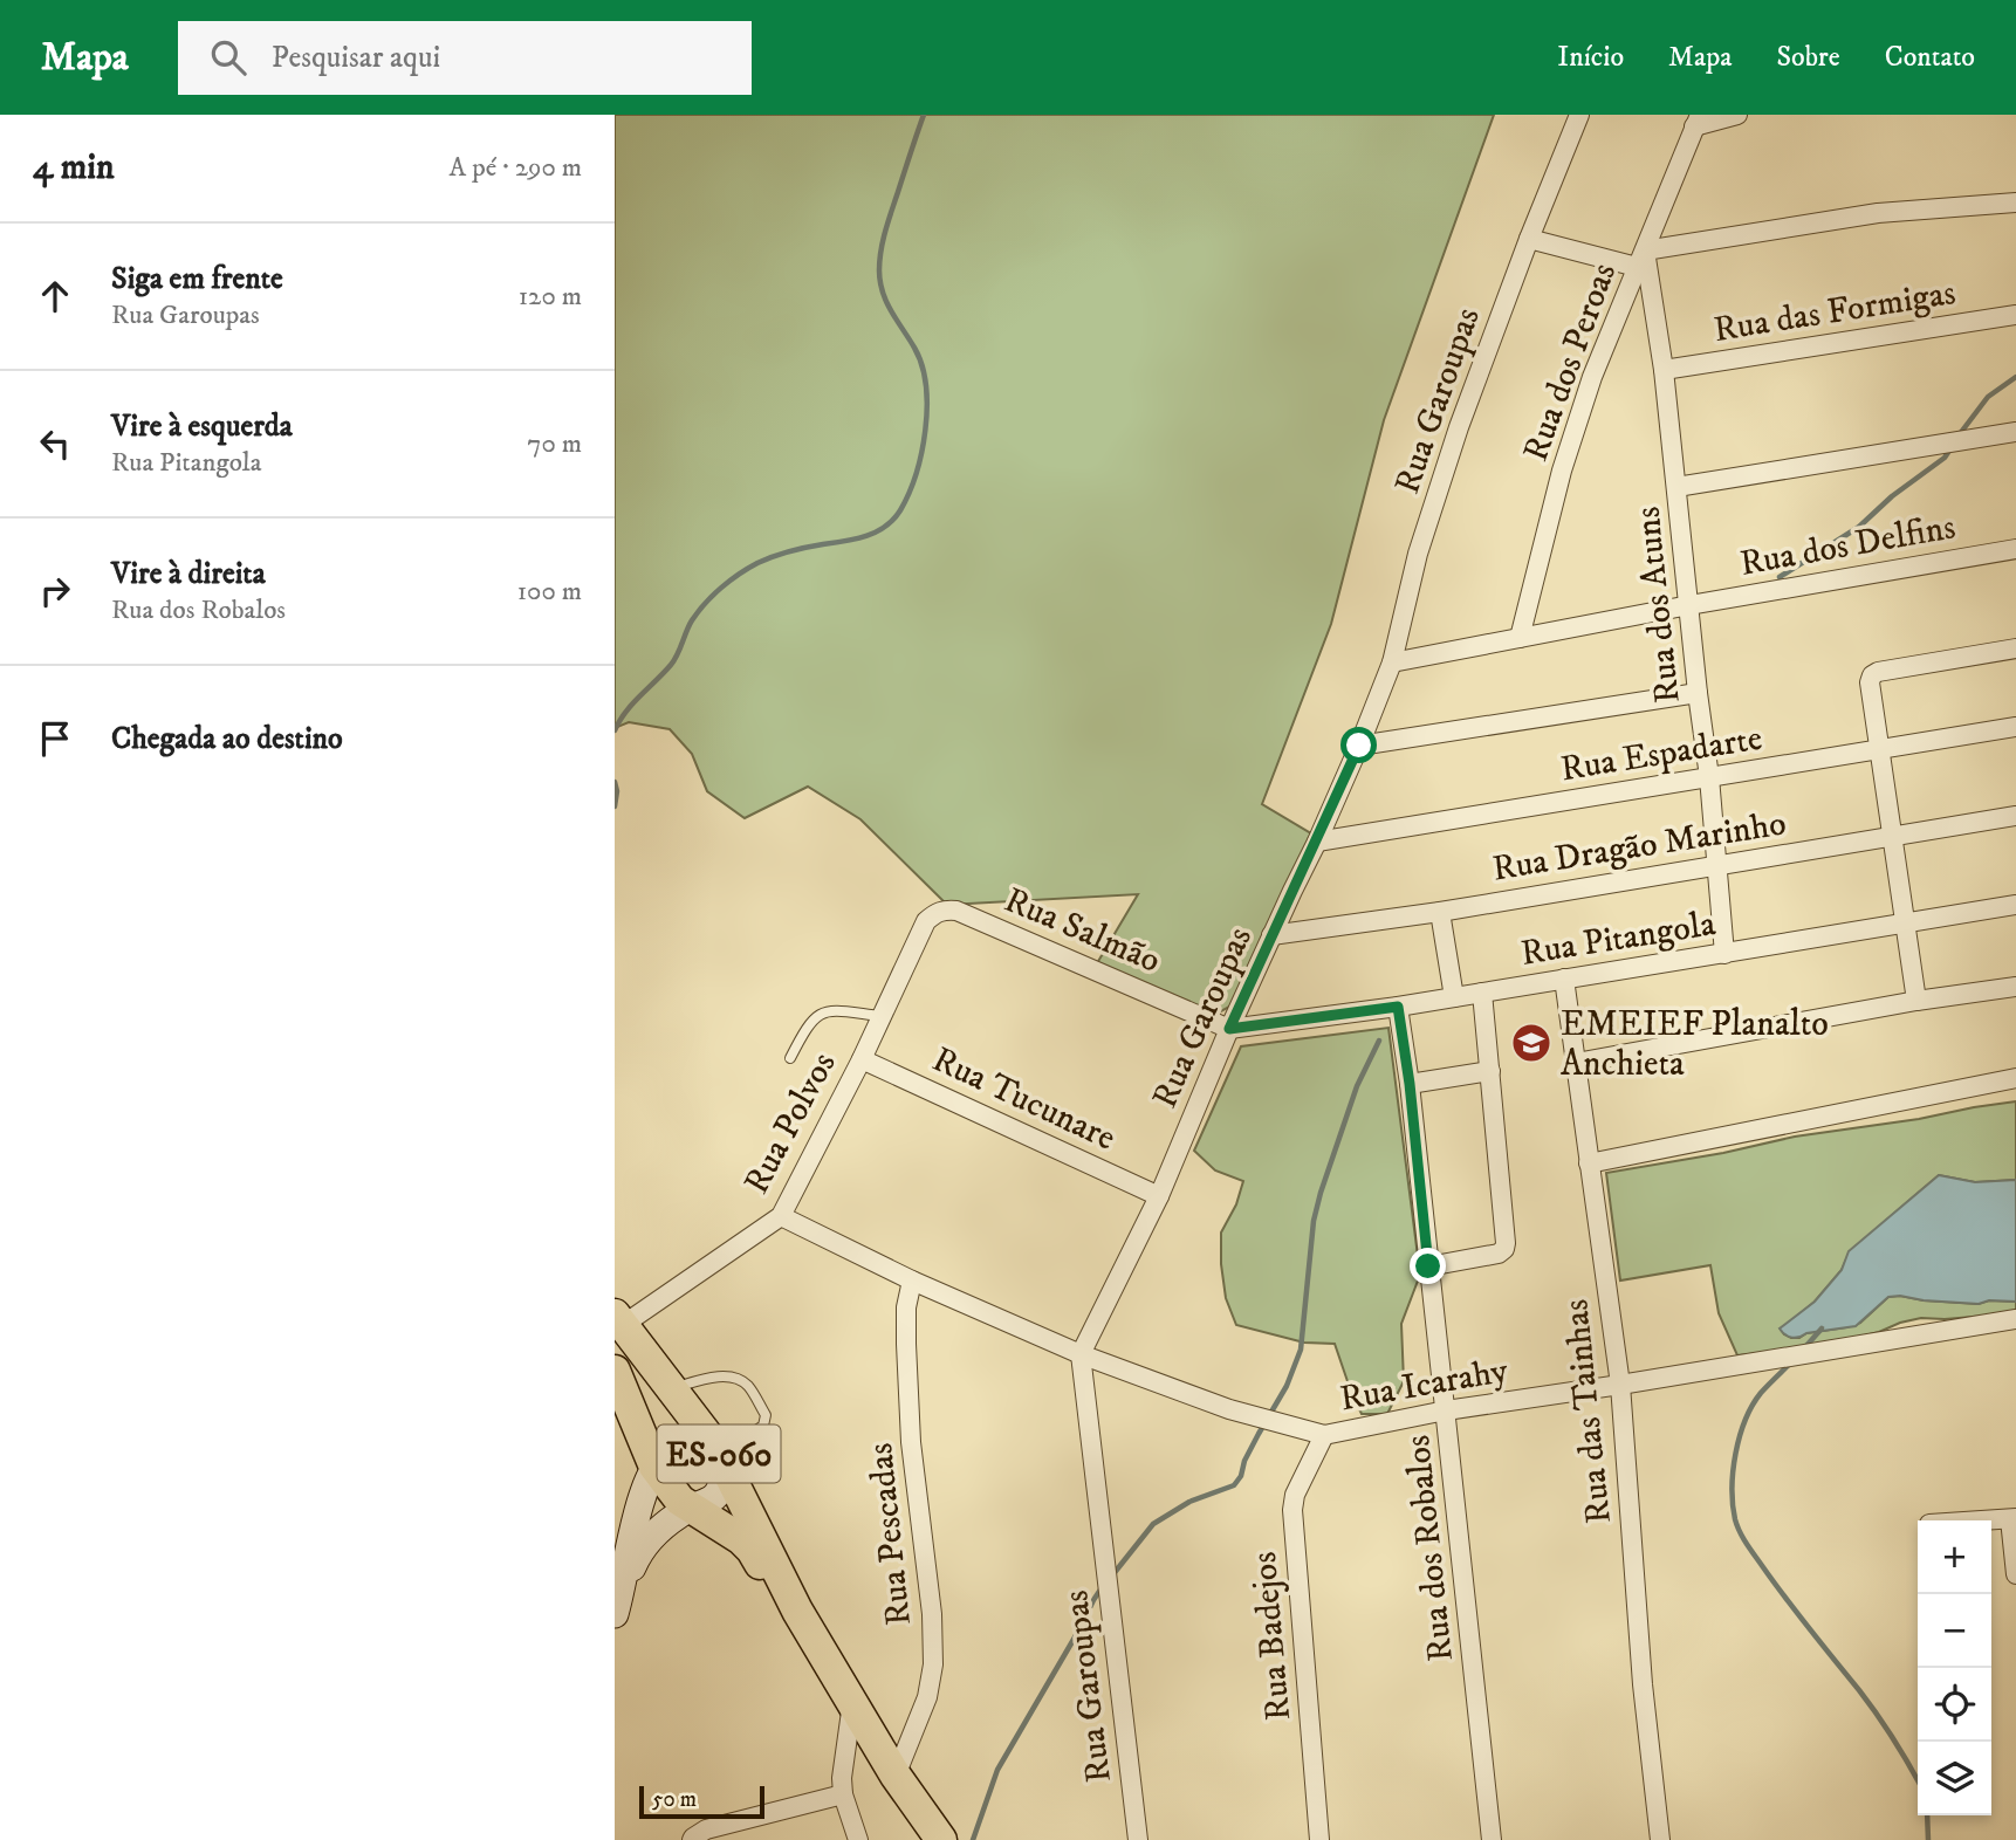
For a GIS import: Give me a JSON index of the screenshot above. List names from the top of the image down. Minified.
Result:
{"streets":{"main road":["ES-060"],"street":["Rua das Formigas","Rua dos Peroas","Rua Garoupas","Rua dos Delfins","Rua dos Atuns","Rua Espadarte","Rua Dragão Marinho","Rua Salmão","Rua Pitangola","Rua Tucunare","Rua Polvos","Rua Icarahy","Rua das Tainhas","Rua Pescadas","Rua dos Robalos","Rua Badejos"]},"crossings":[["Rua das Formigas","Rua dos Atuns"],["Rua dos Peroas","Rua dos Delfins"],["Rua dos Peroas","Rua dos Atuns"],["Rua Garoupas","Rua dos Delfins"],["Rua Garoupas","Rua Espadarte"],["Rua Garoupas","Rua Dragão Marinho"],["Rua Garoupas","Rua Salmão"],["Rua Garoupas","Rua Pitangola"],["Rua Garoupas","Rua Tucunare"],["Rua Garoupas","Rua Icarahy"],["Rua dos Delfins","Rua dos Atuns"],["Rua dos Atuns","Rua Espadarte"],["Rua dos Atuns","Rua Dragão Marinho"],["Rua dos Atuns","Rua Pitangola"],["Rua Salmão","Rua Pitangola"],["Rua Salmão","Rua Polvos"],["Rua Pitangola","Rua das Tainhas"],["Rua Pitangola","Rua dos Robalos"],["Rua Tucunare","Rua Polvos"],["Rua Polvos","Rua Icarahy"],["Rua Polvos","ES-060"],["Rua Icarahy","Rua das Tainhas"],["Rua Icarahy","Rua Pescadas"],["Rua Icarahy","Rua dos Robalos"],["Rua Icarahy","Rua Badejos"],["ES-060","Rua Pescadas"]],"places":{"school or university":["EMEIEF Planalto Anchieta"]},"scale_bar":"50 m","page":{"header":"Mapa","search":"Pesquisar aqui","nav":["Início","Mapa","Sobre","Contato"],"heading":["4 min","A pé · 290 m"],"list":[["Siga em frente","Rua Garoupas","120 m"],["Vire à esquerda","Rua Pitangola","70 m"],["Vire à direita","Rua dos Robalos","100 m"],"Chegada ao destino"],"map_buttons":["+","−"],"scale":"50 m"}}
